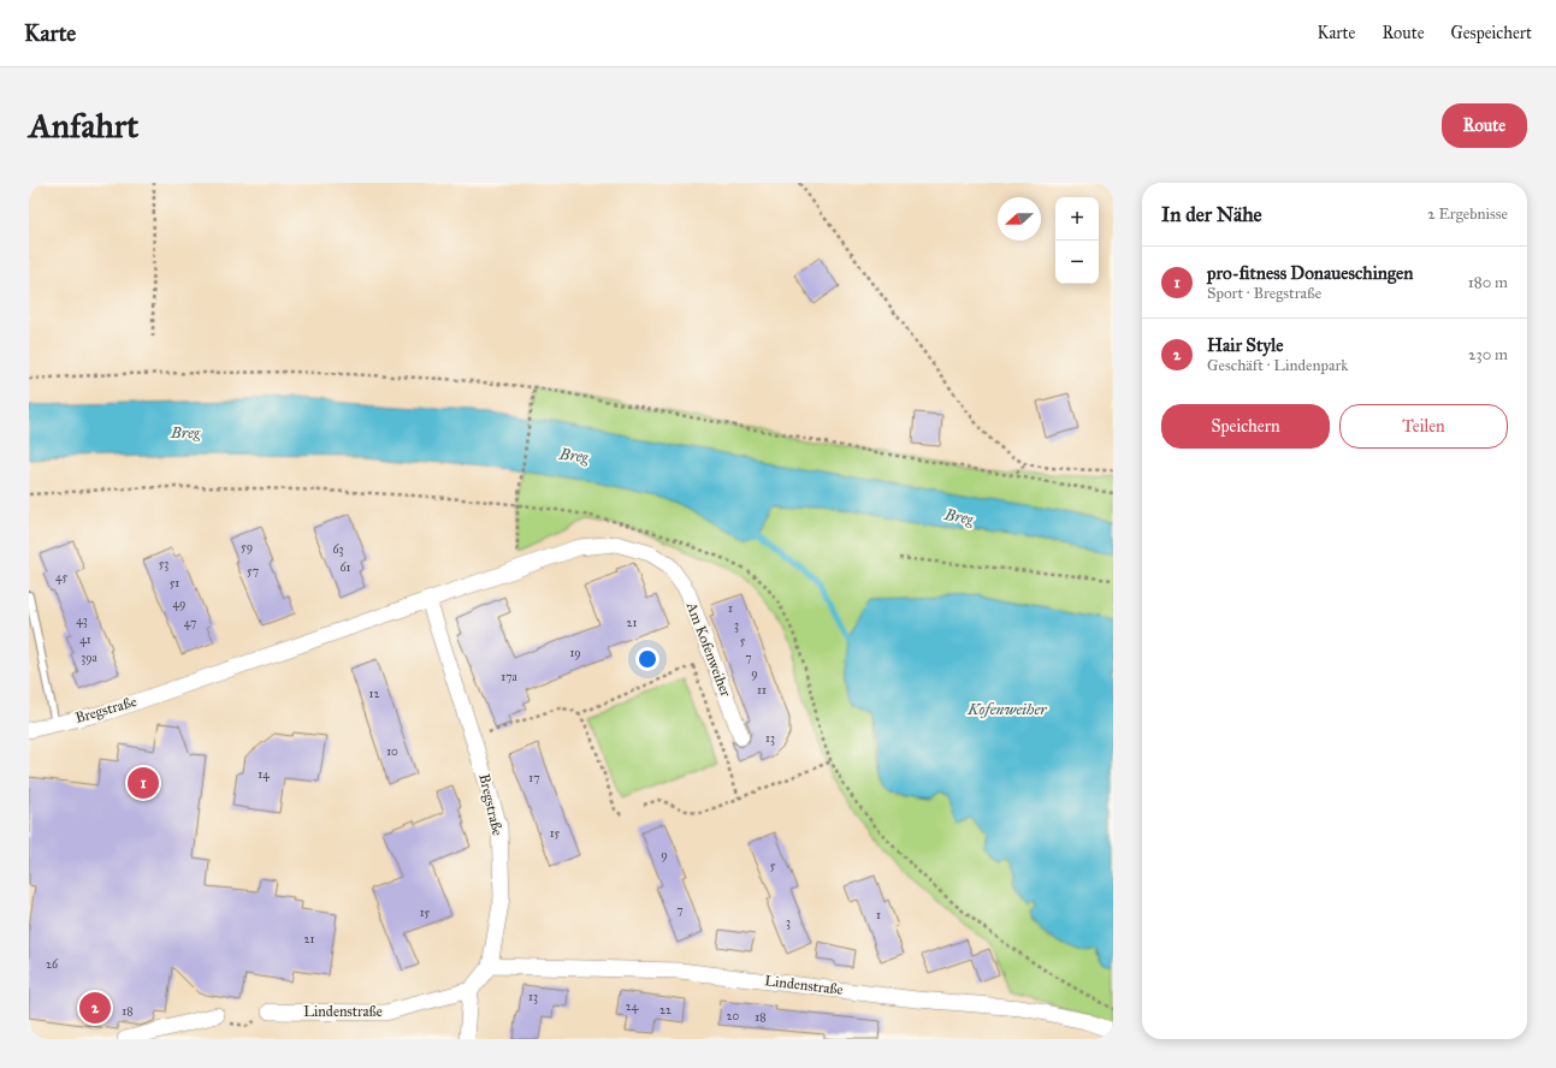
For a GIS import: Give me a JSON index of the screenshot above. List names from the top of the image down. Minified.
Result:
{"streets":{"street":["Am Kofenweiher","Bregstraße","Lindenstraße"]},"crossings":[["Am Kofenweiher","Bregstraße"],["Bregstraße","Lindenstraße"]],"water":["Breg","Kofenweiher"],"house_numbers":["59","63","53","61","57","45","51","49","1","43","47","21","3","41","5","19","39a","7","9","17a","11","12","13","10","14","17","15","9","5","7","15","1","3","21","26","13","24","22","18","20","18"],"north":"left","page":{"header":"Karte","nav":["Karte","Route","Gespeichert"],"buttons":["Route",["Speichern","Teilen"]],"title":"Anfahrt","heading":["In der Nähe","2 Ergebnisse"],"map_buttons":["+","−"],"list":[{"mark":"1","name":"pro-fitness Donaueschingen","note":"Sport · Bregstraße","value":"180 m"},{"mark":"2","name":"Hair Style","note":"Geschäft · Lindenpark","value":"230 m"}],"pins":["1","2"]}}
